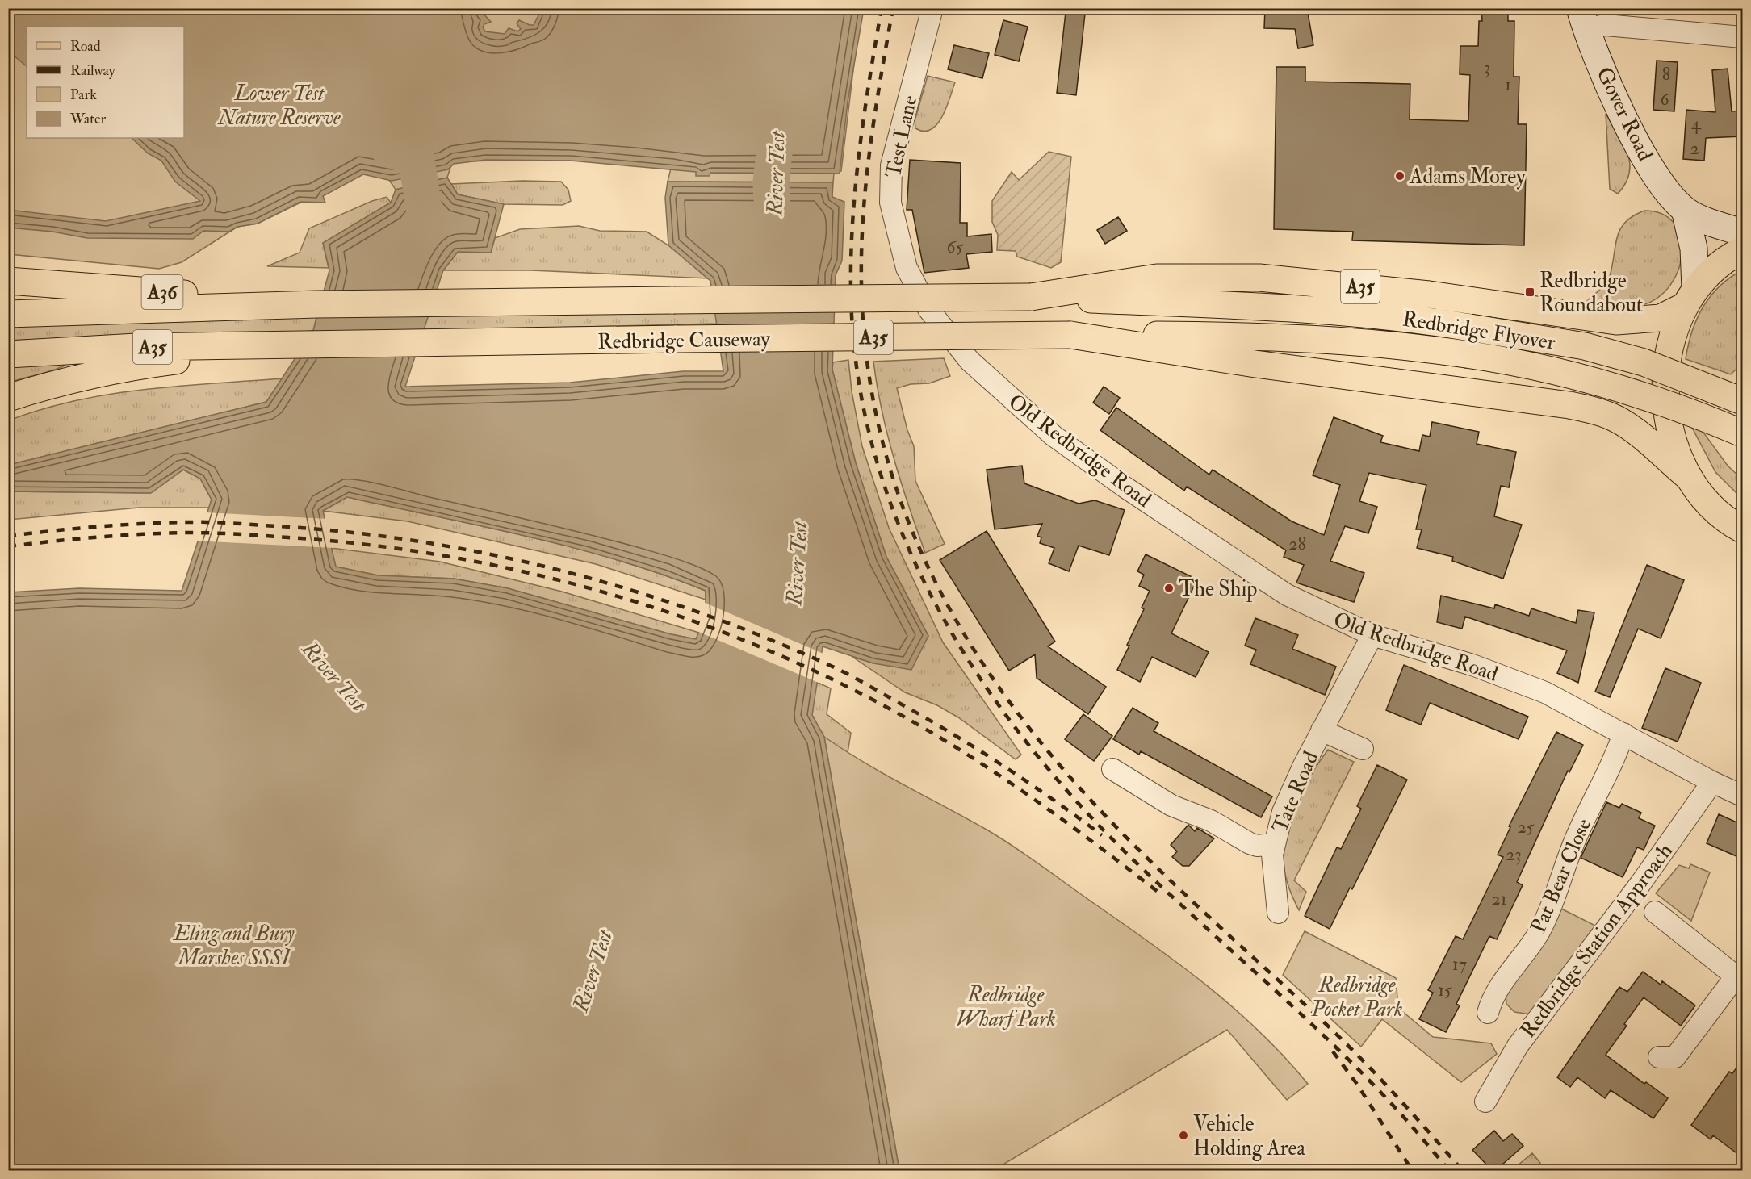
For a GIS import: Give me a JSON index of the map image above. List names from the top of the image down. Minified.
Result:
{"streets":{"main road":["A35","A36","Redbridge Flyover","Redbridge Causeway"],"street":["Gover Road","Test Lane","Old Redbridge Road","Tate Road","Pat Bear Close","Redbridge Station Approach"]},"crossings":[["Test Lane","Old Redbridge Road"],["A35","A36"],["A35","Redbridge Flyover"],["A35","Redbridge Causeway"],["A36","Redbridge Causeway"],["Redbridge Flyover","Redbridge Causeway"],["Old Redbridge Road","Tate Road"],["Old Redbridge Road","Pat Bear Close"],["Old Redbridge Road","Redbridge Station Approach"]],"water":["River Test"],"parks":["Lower Test Nature Reserve","Eling and Bury Marshes SSSI","Redbridge Pocket Park","Redbridge Wharf Park"],"places":{"other":["Adams Morey","The Ship","Vehicle Holding Area"],"transit":["Redbridge Roundabout"]},"house_numbers":["3","8","1","6","4","2","65","28","25","23","21","17","15"],"legend":["Road","Railway","Park","Water"]}
